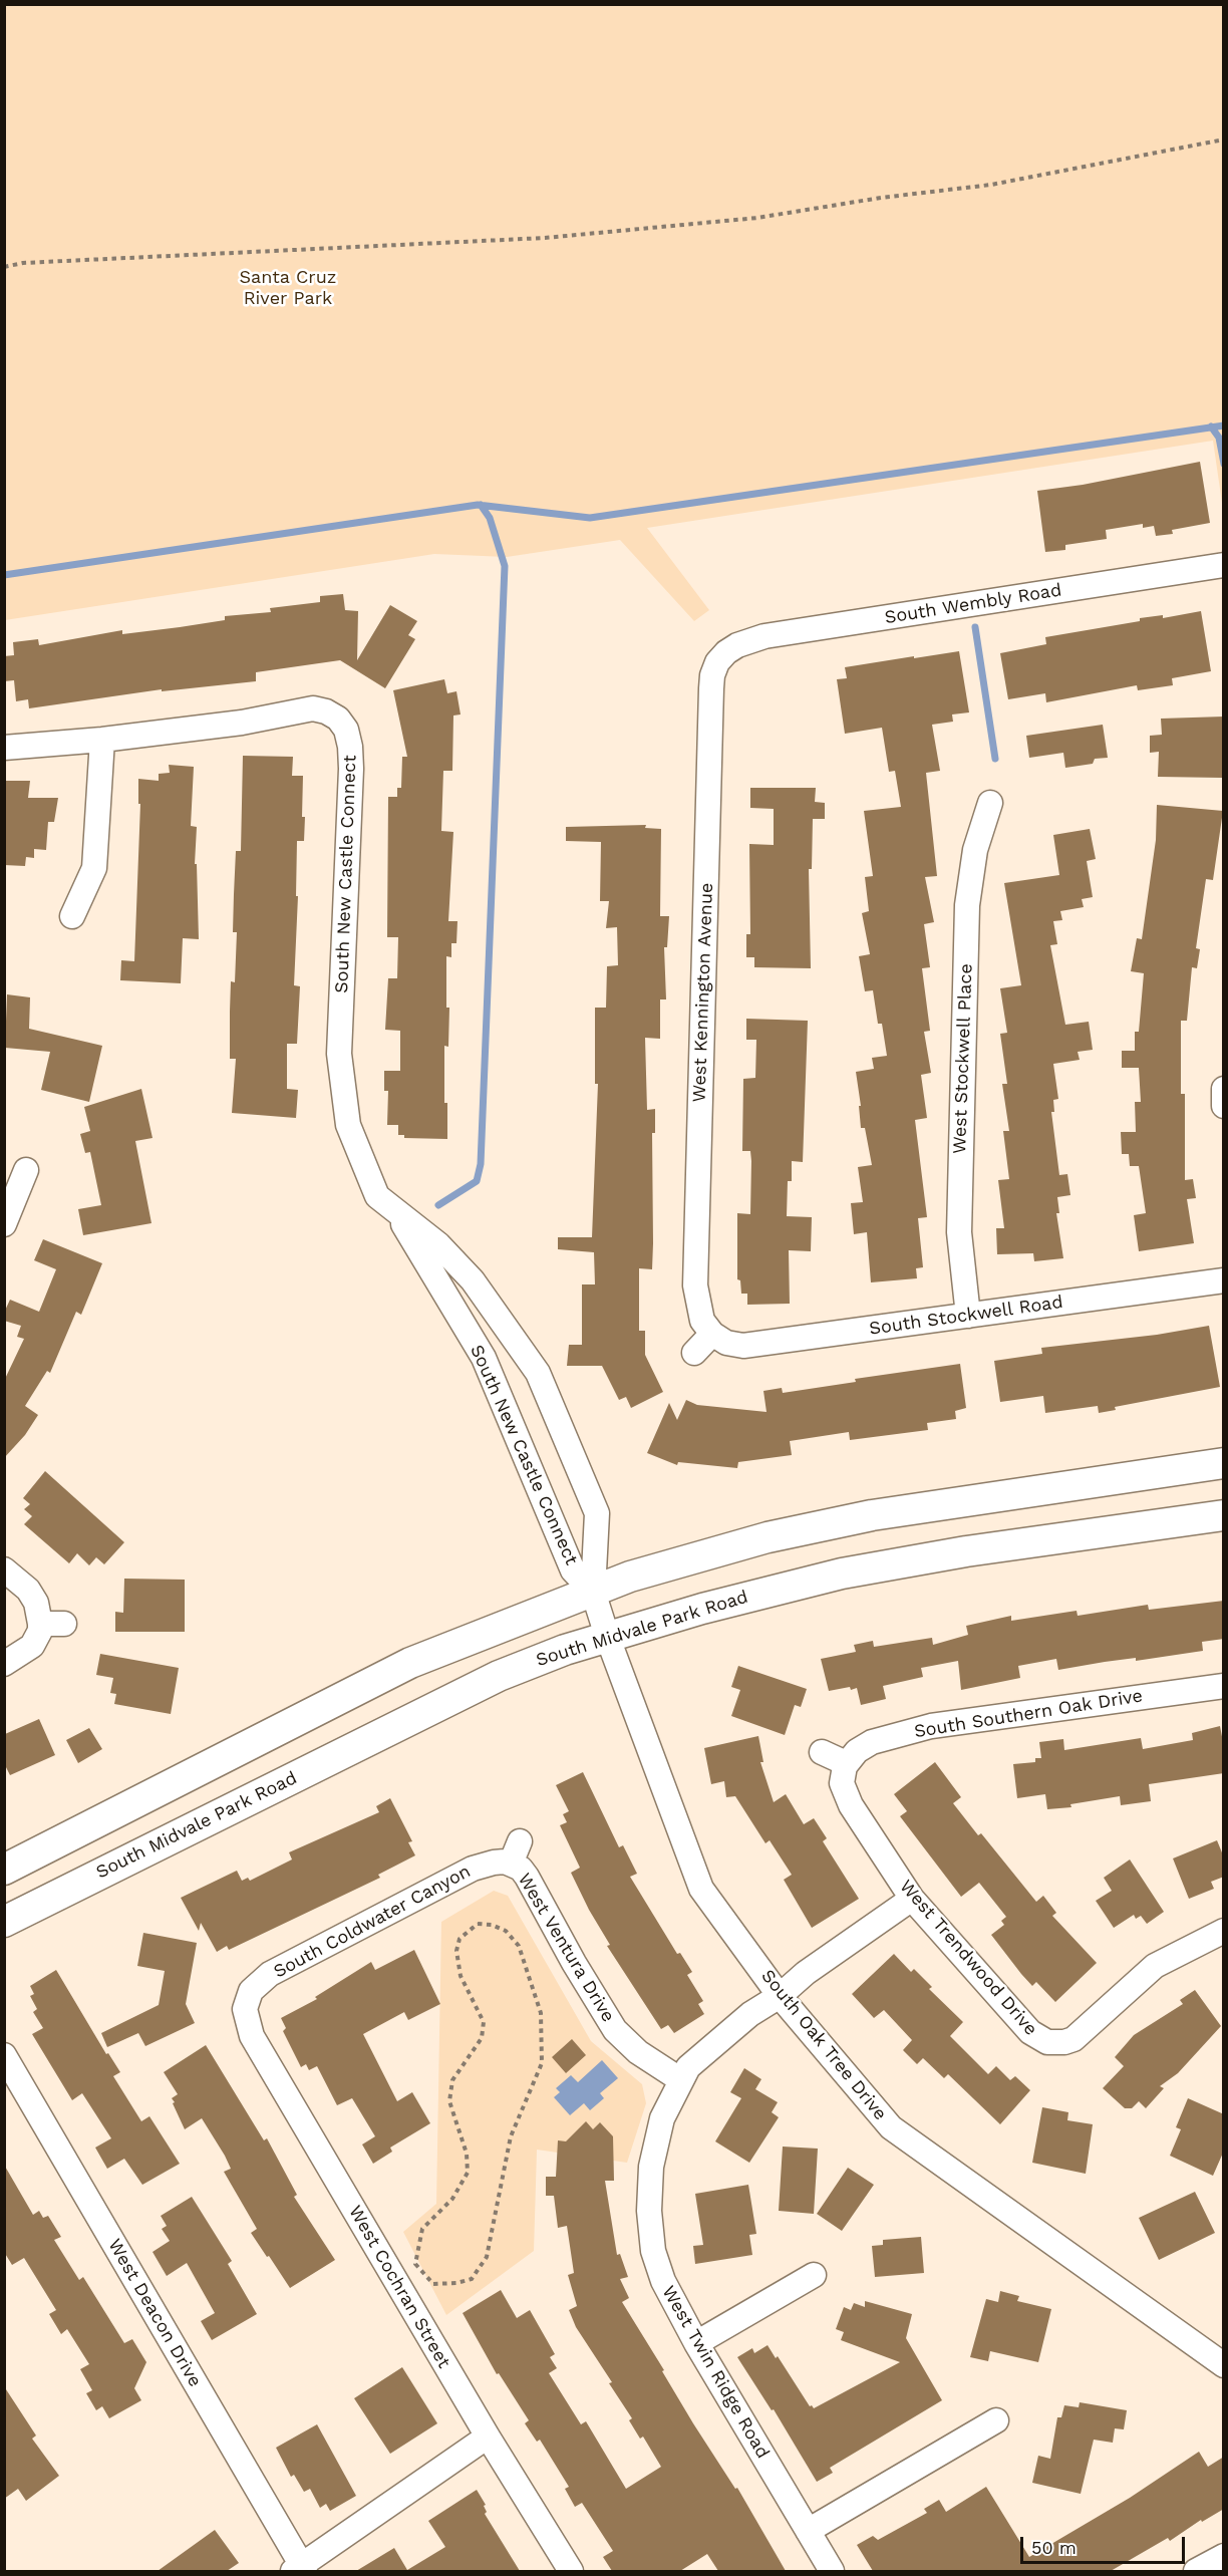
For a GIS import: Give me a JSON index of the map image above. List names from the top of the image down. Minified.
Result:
{"streets":{"main road":["South Midvale Park Road"],"street":["South Wembly Road","South New Castle Connect","West Kennington Avenue","West Stockwell Place","South Stockwell Road","South Southern Oak Drive","South Coldwater Canyon","West Ventura Drive","West Trendwood Drive","South Oak Tree Drive","West Cochran Street","West Deacon Drive","West Twin Ridge Road"]},"crossings":[["South Wembly Road","West Kennington Avenue"],["South New Castle Connect","South Oak Tree Drive"],["West Kennington Avenue","South Stockwell Road"],["West Stockwell Place","South Stockwell Road"],["South Midvale Park Road","South Oak Tree Drive"],["South Southern Oak Drive","West Trendwood Drive"],["South Coldwater Canyon","West Ventura Drive"],["South Coldwater Canyon","West Cochran Street"],["West Ventura Drive","West Twin Ridge Road"],["West Trendwood Drive","West Twin Ridge Road"],["South Oak Tree Drive","West Twin Ridge Road"]],"parks":["Santa Cruz River Park"],"scale_bar":"50 m"}
